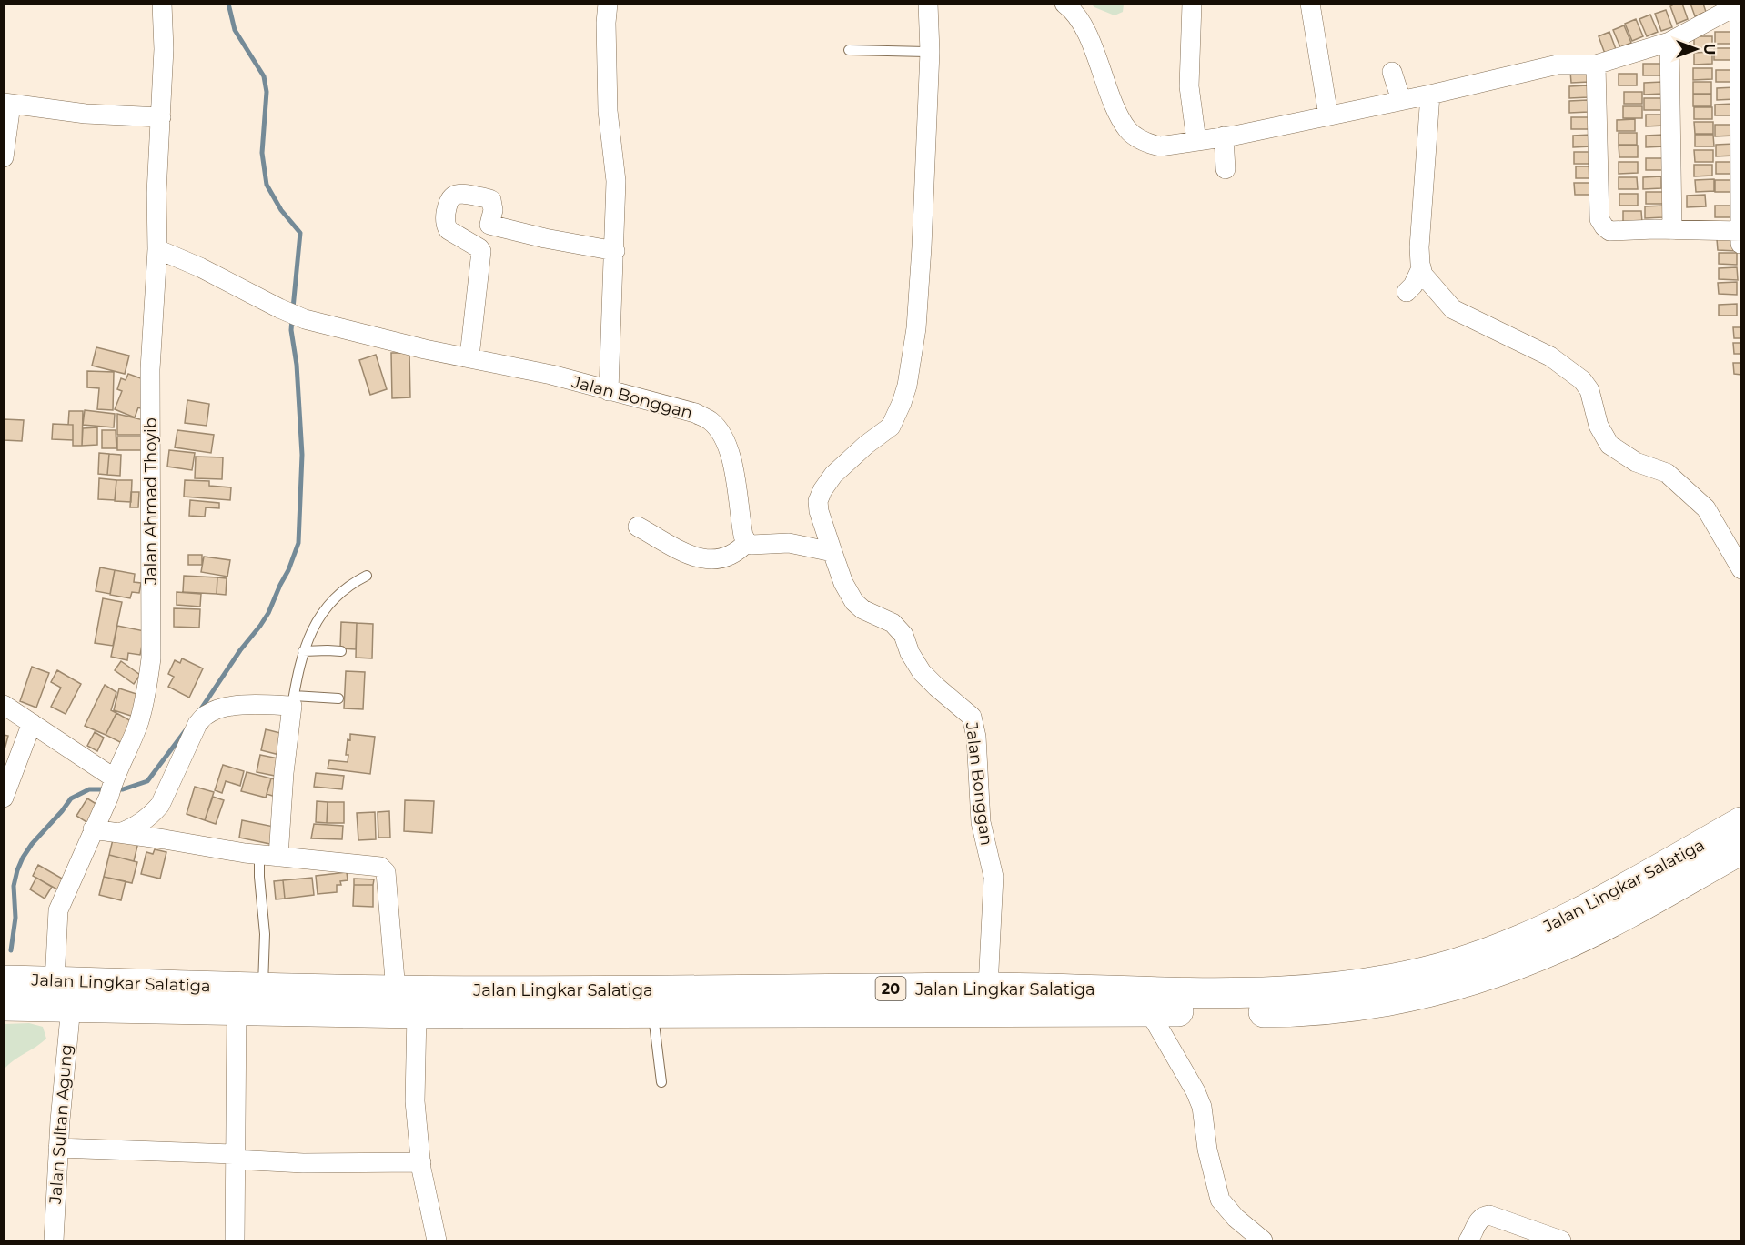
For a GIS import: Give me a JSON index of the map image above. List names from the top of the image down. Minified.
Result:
{"streets":{"highway":["Jalan Lingkar Salatiga","20"],"street":["Jalan Bonggan","Jalan Ahmad Thoyib","Jalan Sultan Agung"]},"crossings":[["Jalan Bonggan","Jalan Ahmad Thoyib"],["Jalan Bonggan","Jalan Lingkar Salatiga"],["Jalan Ahmad Thoyib","Jalan Lingkar Salatiga"],["Jalan Ahmad Thoyib","Jalan Sultan Agung"],["Jalan Lingkar Salatiga","Jalan Sultan Agung"]],"north":"right"}
